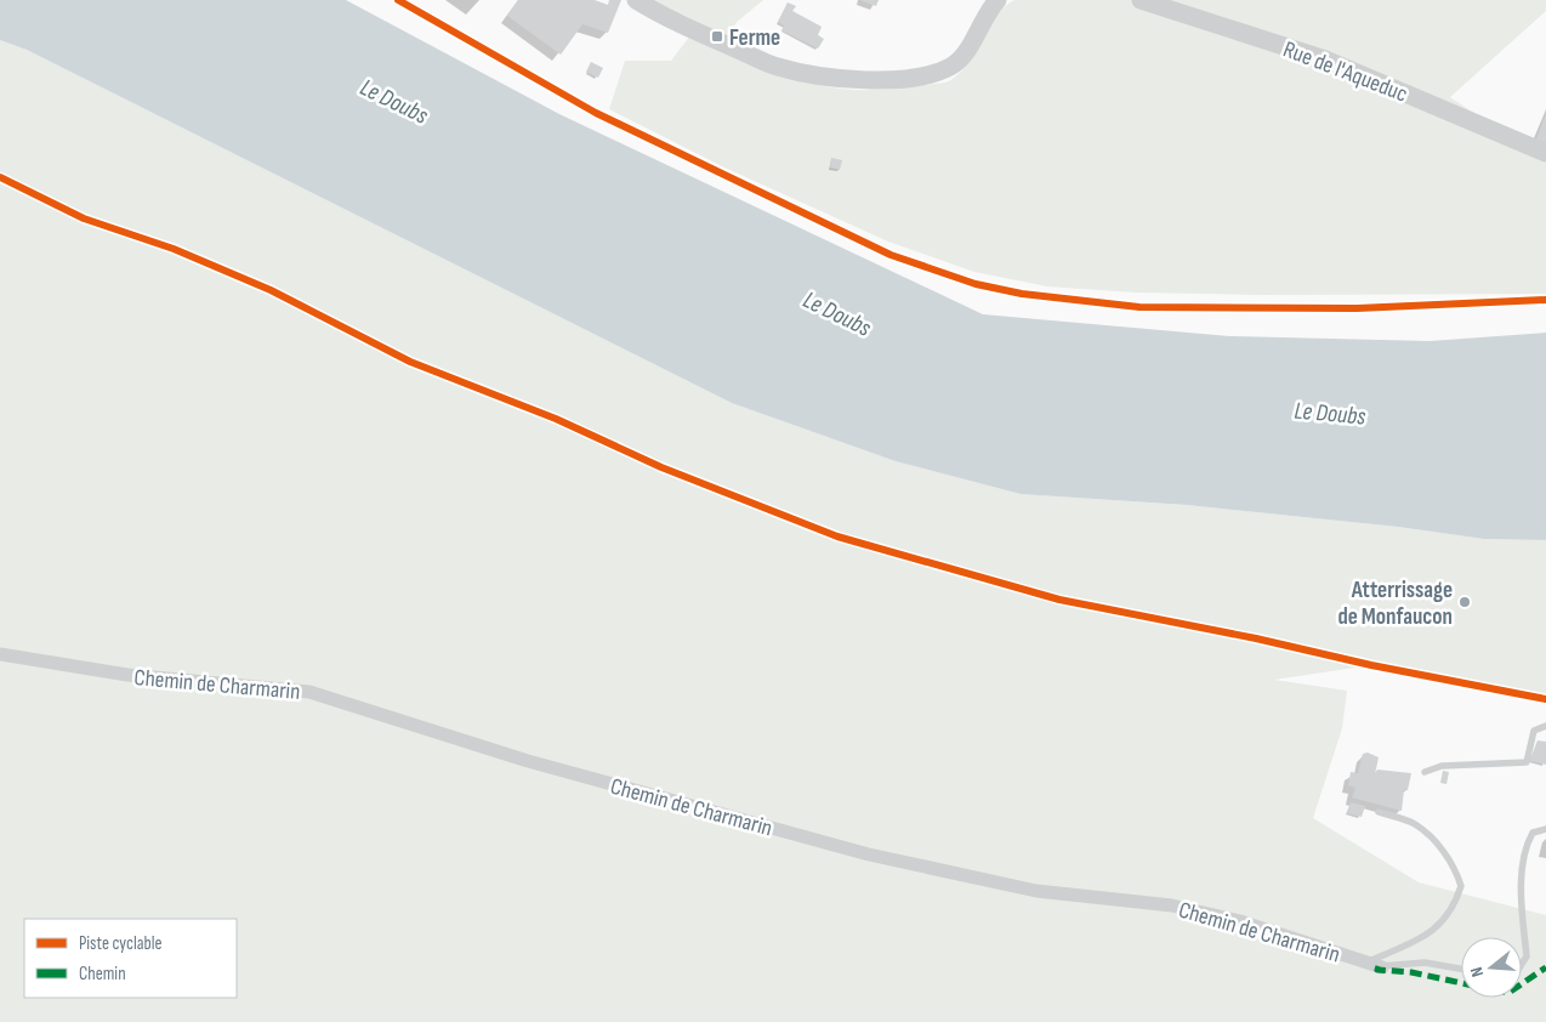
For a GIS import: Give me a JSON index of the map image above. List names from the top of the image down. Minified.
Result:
{"streets":{"street":["Rue de l'Aqueduc","Chemin de Charmarin"]},"water":["Le Doubs"],"places":{"transit":["Ferme"],"other":["Atterrissage de Monfaucon"]},"legend":["Piste cyclable","Chemin"],"north":"left"}
